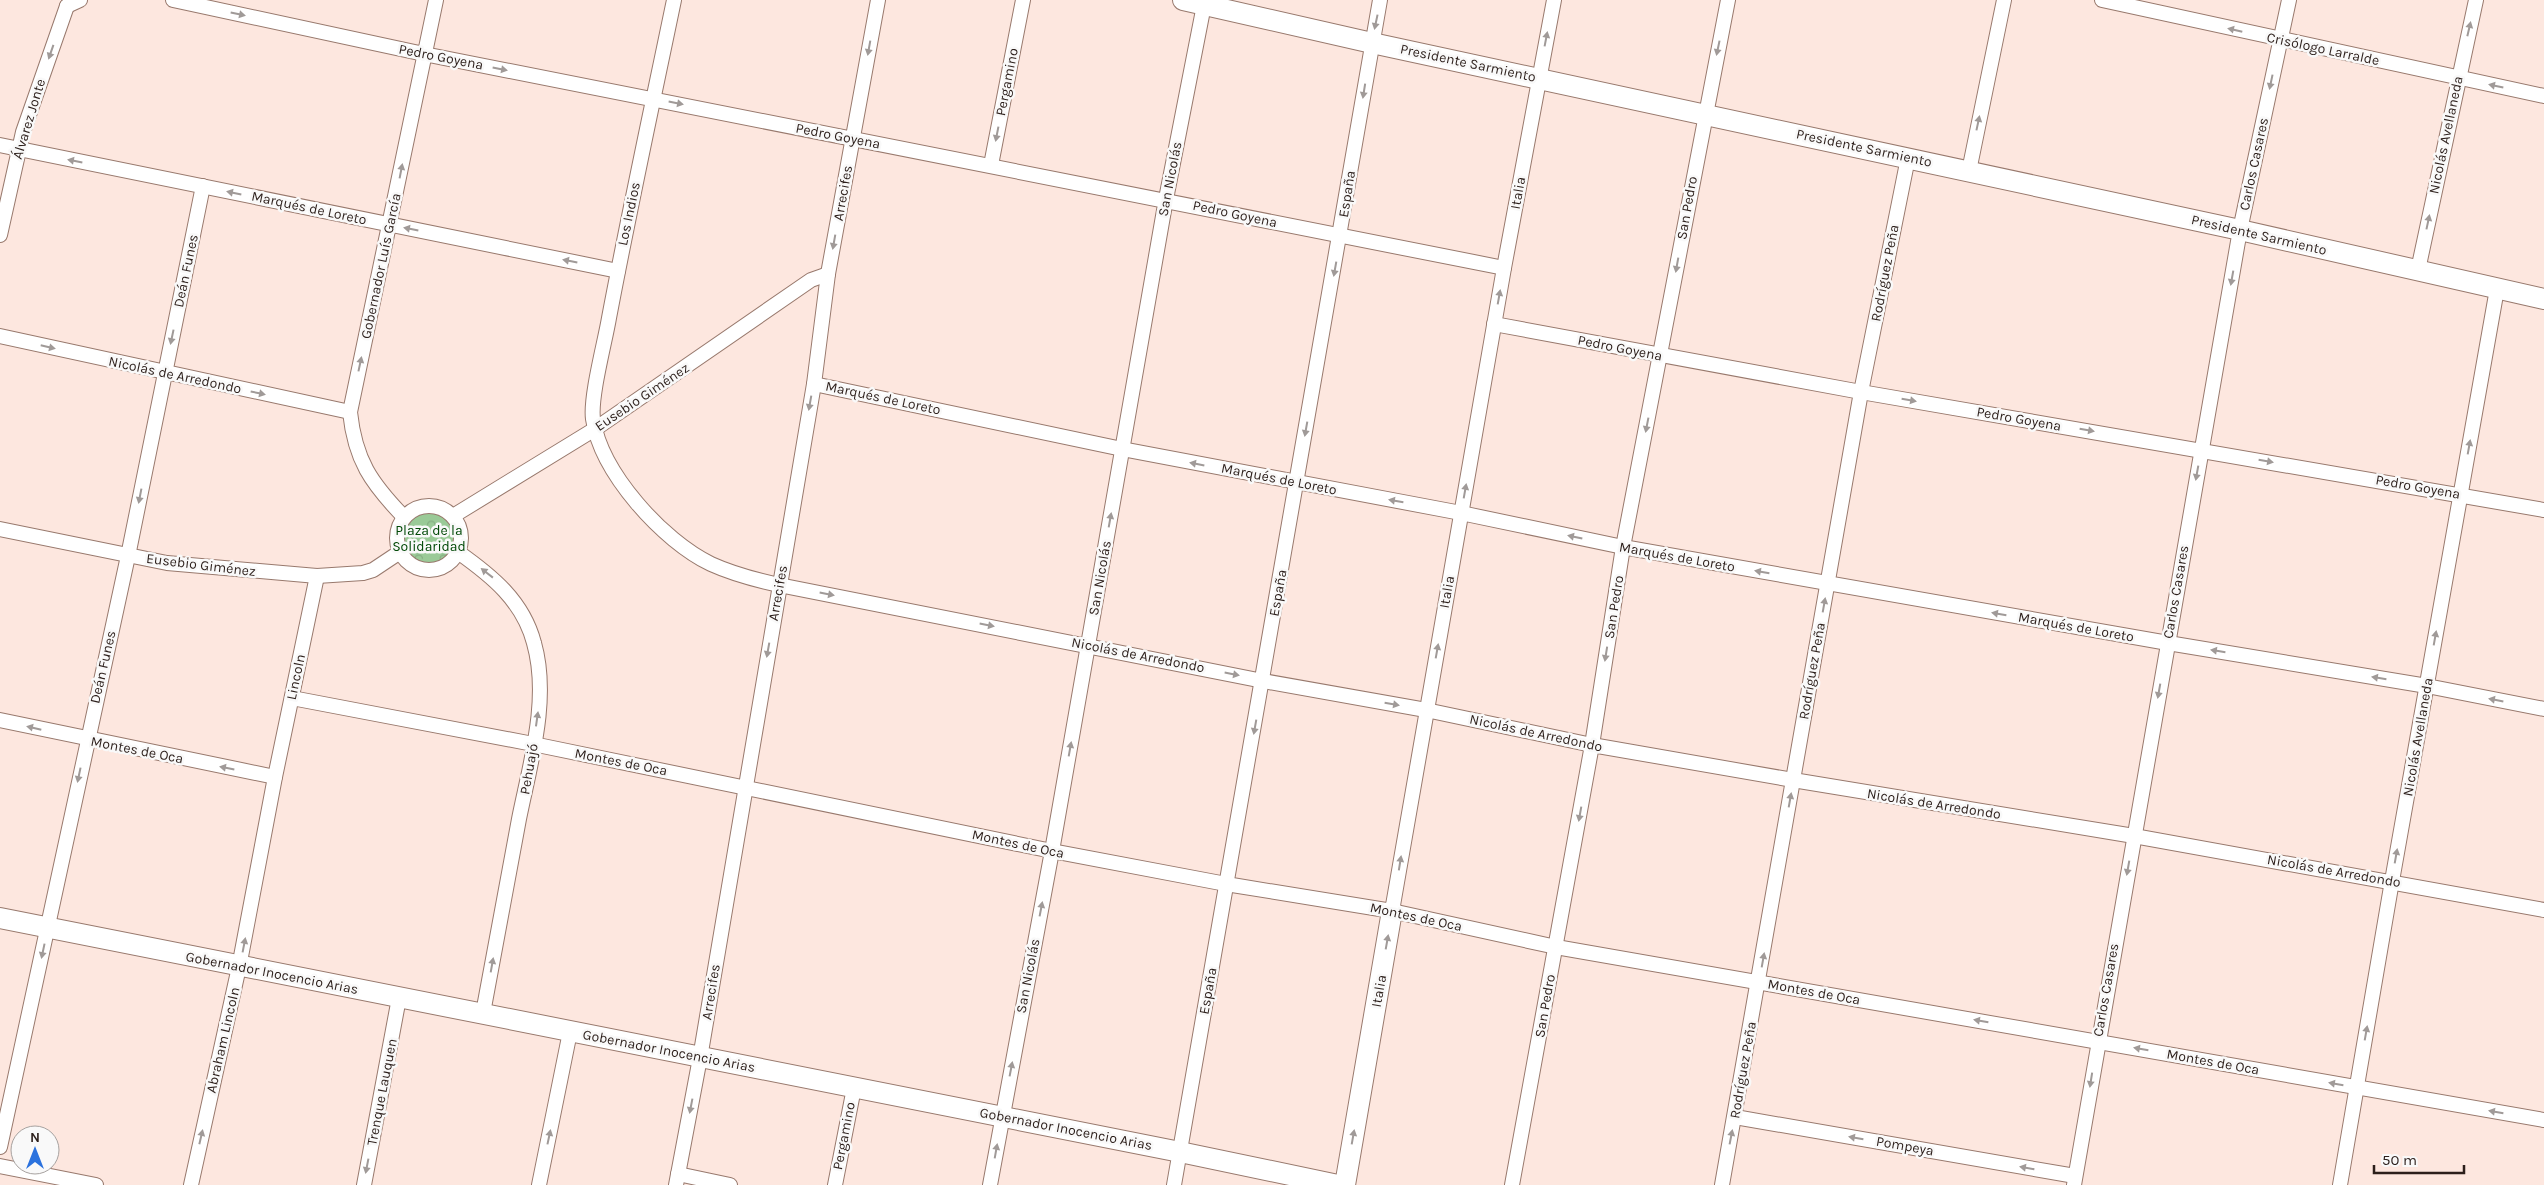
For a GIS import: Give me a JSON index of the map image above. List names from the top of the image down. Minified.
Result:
{"streets":{"street":["Crisólogo Larralde","Pedro Goyena","Presidente Sarmiento","Pergamino","Álvarez Jonte","Nicolás Avellaneda","Carlos Casares","San Nicolás","Arrecifes","Italia","España","Marqués de Loreto","San Pedro","Los Indios","Gobernador Luís García","Deán Funes","Rodríguez Peña","Nicolás de Arredondo","Eusebio Giménez","Lincoln","Montes de Oca","Pehuajó","Gobernador Inocencio Arias","Abraham Lincoln","Trenque Lauquen","Pompeya"]},"crossings":[["Crisólogo Larralde","Nicolás Avellaneda"],["Crisólogo Larralde","Carlos Casares"],["Pedro Goyena","Pergamino"],["Pedro Goyena","Nicolás Avellaneda"],["Pedro Goyena","Carlos Casares"],["Pedro Goyena","San Nicolás"],["Pedro Goyena","Arrecifes"],["Pedro Goyena","Italia"],["Pedro Goyena","España"],["Pedro Goyena","San Pedro"],["Pedro Goyena","Los Indios"],["Pedro Goyena","Gobernador Luís García"],["Pedro Goyena","Rodríguez Peña"],["Presidente Sarmiento","Nicolás Avellaneda"],["Presidente Sarmiento","Carlos Casares"],["Presidente Sarmiento","San Nicolás"],["Presidente Sarmiento","Italia"],["Presidente Sarmiento","España"],["Presidente Sarmiento","San Pedro"],["Presidente Sarmiento","Rodríguez Peña"],["Pergamino","Gobernador Inocencio Arias"],["Álvarez Jonte","Marqués de Loreto"],["Nicolás Avellaneda","Marqués de Loreto"],["Nicolás Avellaneda","Nicolás de Arredondo"],["Nicolás Avellaneda","Montes de Oca"],["Carlos Casares","Marqués de Loreto"],["Carlos Casares","Nicolás de Arredondo"],["Carlos Casares","Montes de Oca"],["Carlos Casares","Pompeya"],["San Nicolás","Marqués de Loreto"],["San Nicolás","Nicolás de Arredondo"],["San Nicolás","Montes de Oca"],["San Nicolás","Gobernador Inocencio Arias"],["Arrecifes","Marqués de Loreto"],["Arrecifes","Nicolás de Arredondo"],["Arrecifes","Eusebio Giménez"],["Arrecifes","Montes de Oca"],["Arrecifes","Gobernador Inocencio Arias"],["Italia","Marqués de Loreto"],["Italia","Nicolás de Arredondo"],["Italia","Montes de Oca"],["España","Marqués de Loreto"],["España","Nicolás de Arredondo"],["España","Montes de Oca"],["España","Gobernador Inocencio Arias"],["Marqués de Loreto","San Pedro"],["Marqués de Loreto","Los Indios"],["Marqués de Loreto","Gobernador Luís García"],["Marqués de Loreto","Deán Funes"],["Marqués de Loreto","Rodríguez Peña"],["San Pedro","Nicolás de Arredondo"],["San Pedro","Montes de Oca"],["Los Indios","Nicolás de Arredondo"],["Los Indios","Eusebio Giménez"],["Gobernador Luís García","Nicolás de Arredondo"],["Gobernador Luís García","Eusebio Giménez"],["Gobernador Luís García","Pehuajó"],["Deán Funes","Nicolás de Arredondo"],["Deán Funes","Eusebio Giménez"],["Deán Funes","Montes de Oca"],["Deán Funes","Gobernador Inocencio Arias"],["Rodríguez Peña","Nicolás de Arredondo"],["Rodríguez Peña","Montes de Oca"],["Rodríguez Peña","Pompeya"],["Nicolás de Arredondo","Eusebio Giménez"],["Eusebio Giménez","Lincoln"],["Eusebio Giménez","Pehuajó"],["Lincoln","Montes de Oca"],["Lincoln","Abraham Lincoln"],["Montes de Oca","Pehuajó"],["Montes de Oca","Abraham Lincoln"],["Pehuajó","Gobernador Inocencio Arias"],["Gobernador Inocencio Arias","Abraham Lincoln"],["Gobernador Inocencio Arias","Trenque Lauquen"]],"one_way":["Crisólogo Larralde","Pedro Goyena","Pergamino","Álvarez Jonte","Nicolás Avellaneda","Carlos Casares","San Nicolás","Arrecifes","Italia","España","Marqués de Loreto","San Pedro","Gobernador Luís García","Deán Funes","Rodríguez Peña","Nicolás de Arredondo","Montes de Oca","Pehuajó","Abraham Lincoln","Trenque Lauquen","Pompeya"],"parks":["Plaza de la Solidaridad"],"scale_bar":"50 m","north":"top"}
